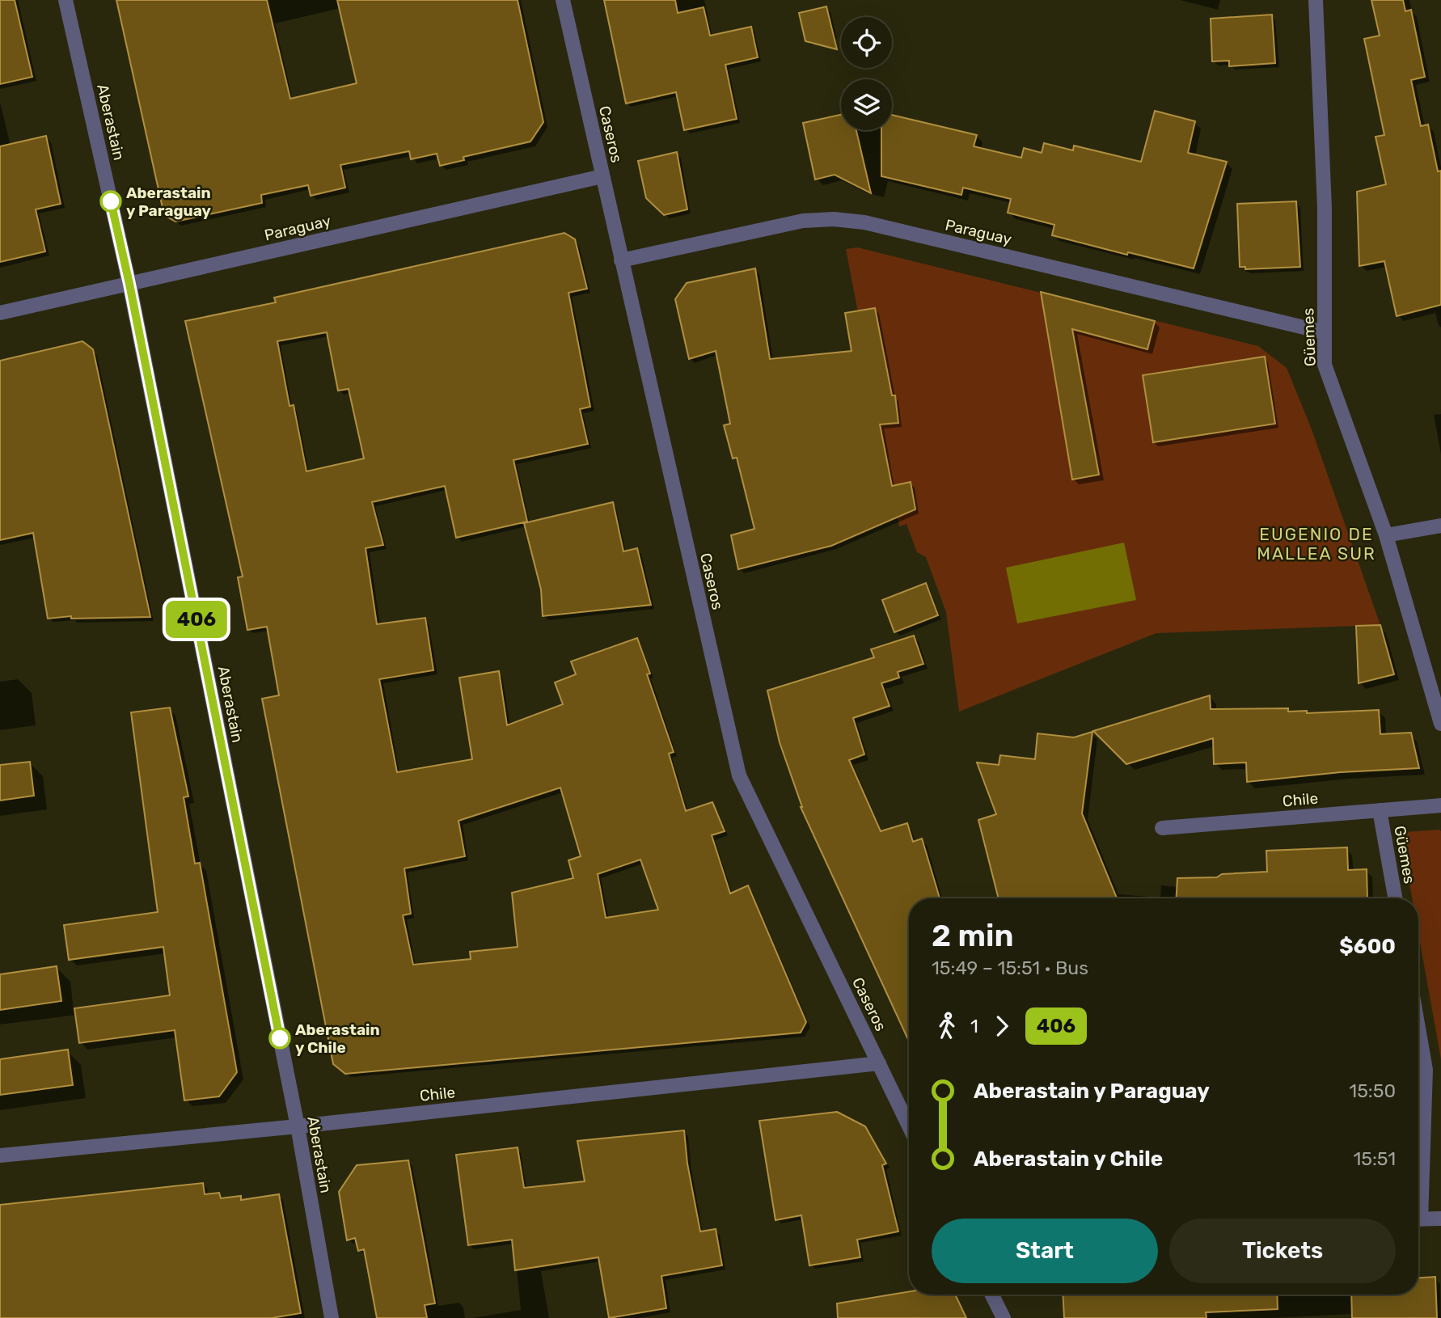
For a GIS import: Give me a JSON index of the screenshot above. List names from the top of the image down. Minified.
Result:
{"streets":{"street":["Aberastain","Caseros","Paraguay","Güemes","Chile"]},"crossings":[["Aberastain","Paraguay"],["Aberastain","Chile"],["Caseros","Paraguay"],["Caseros","Chile"],["Paraguay","Güemes"],["Güemes","Chile"]],"districts":["EUGENIO DE MALLEA SUR"],"places":["Aberastain y Paraguay","Aberastain y Chile"],"lines":["bus line 406"],"page":{"on_map":"406","heading":["2 min","15:49 – 15:51 · Bus","$600"],"legs":["1","406"],"list":[{"name":"Aberastain y Paraguay","value":"15:50"},{"name":"Aberastain y Chile","value":"15:51"}],"buttons":["Start","Tickets"]}}
